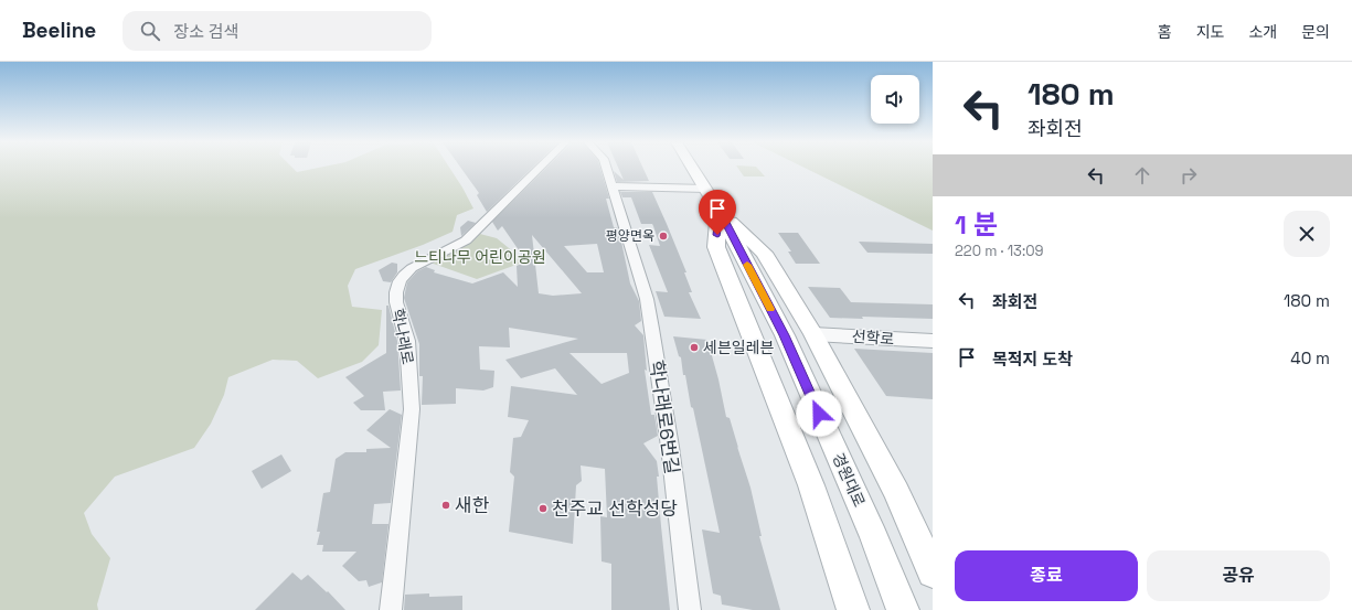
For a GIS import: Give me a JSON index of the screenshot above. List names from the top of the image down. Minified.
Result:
{"streets":{"main road":["경원대로"],"street":["학나래로","선학로","학나래로6번길"]},"parks":["느티나무 어린이공원"],"places":["평양면옥","세븐일레븐","새한","천주교 선학성당"],"page":{"header":"Beeline","search":"장소 검색","nav":["홈","지도","소개","문의"],"turn":["180 m","좌회전"],"heading":["1 분","220 m · 13:09"],"list":[{"name":"좌회전","value":"180 m"},{"name":"목적지 도착","value":"40 m"}],"buttons":["종료","공유"]}}
